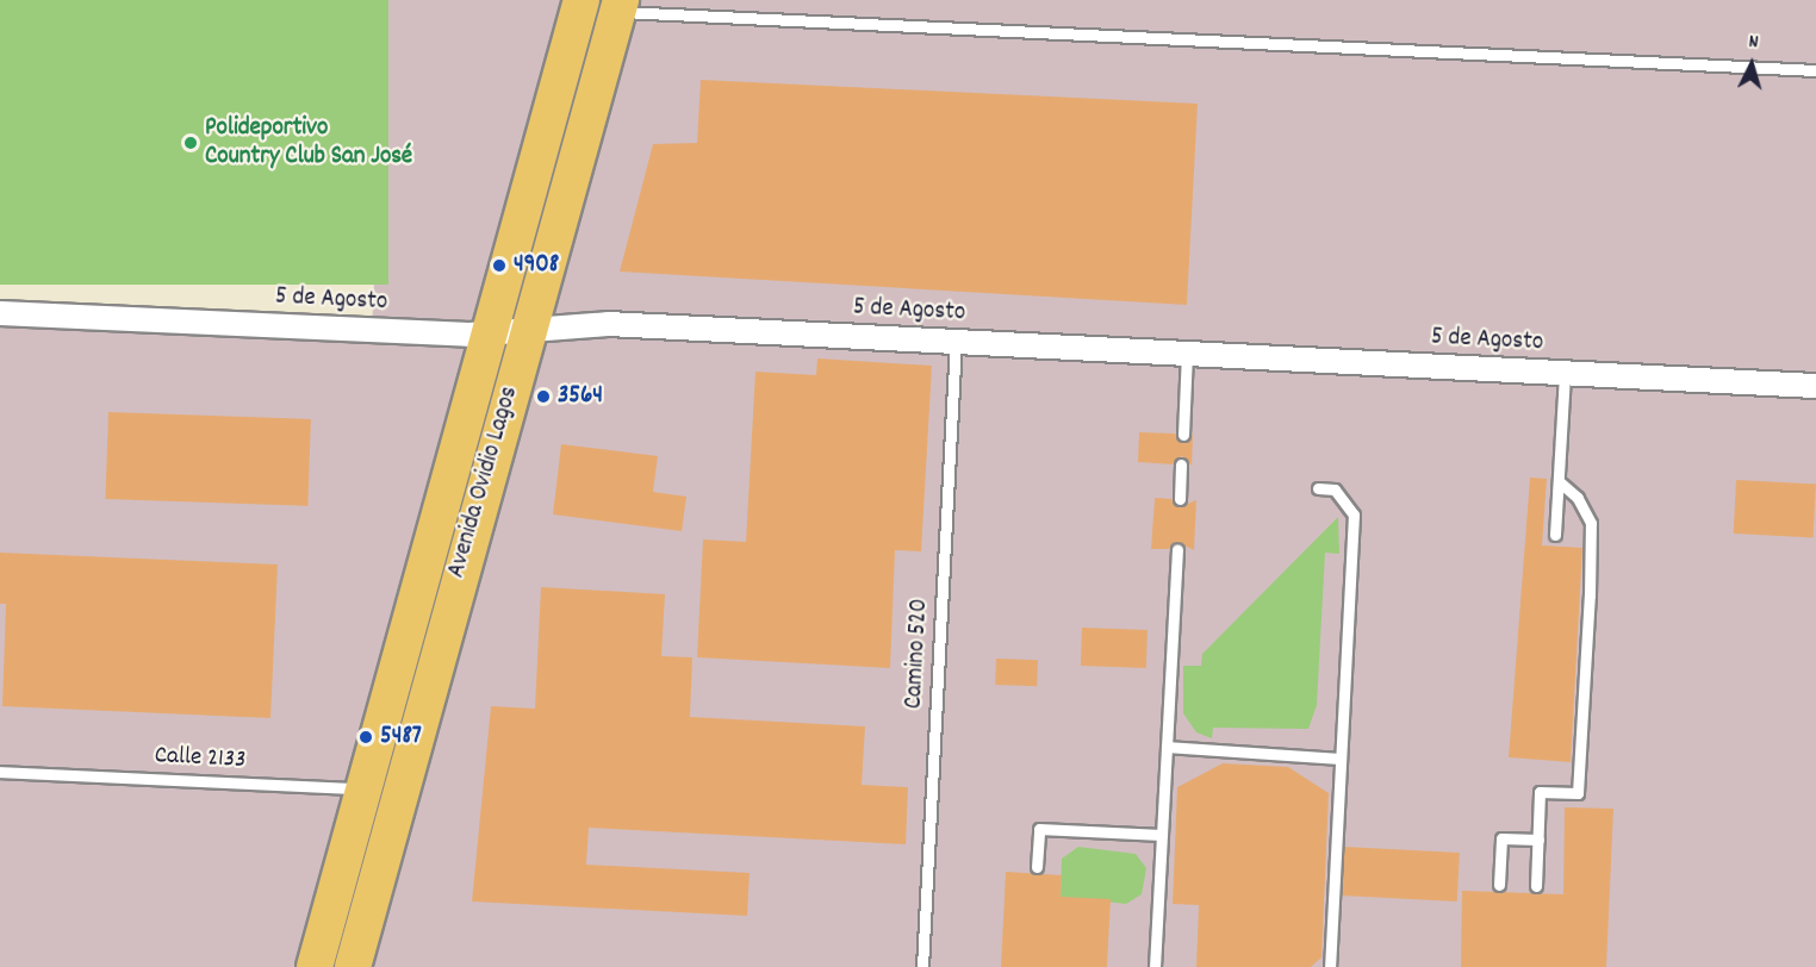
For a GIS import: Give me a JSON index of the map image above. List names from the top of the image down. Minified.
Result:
{"streets":{"main road":["Avenida Ovidio Lagos"],"street":["5 de Agosto"],"lane":["Camino 520","Calle 2133"]},"crossings":[["5 de Agosto","Avenida Ovidio Lagos"],["5 de Agosto","Camino 520"],["Avenida Ovidio Lagos","Calle 2133"]],"places":["Polideportivo Country Club San José","4908","3564","5487"],"north":"top"}
